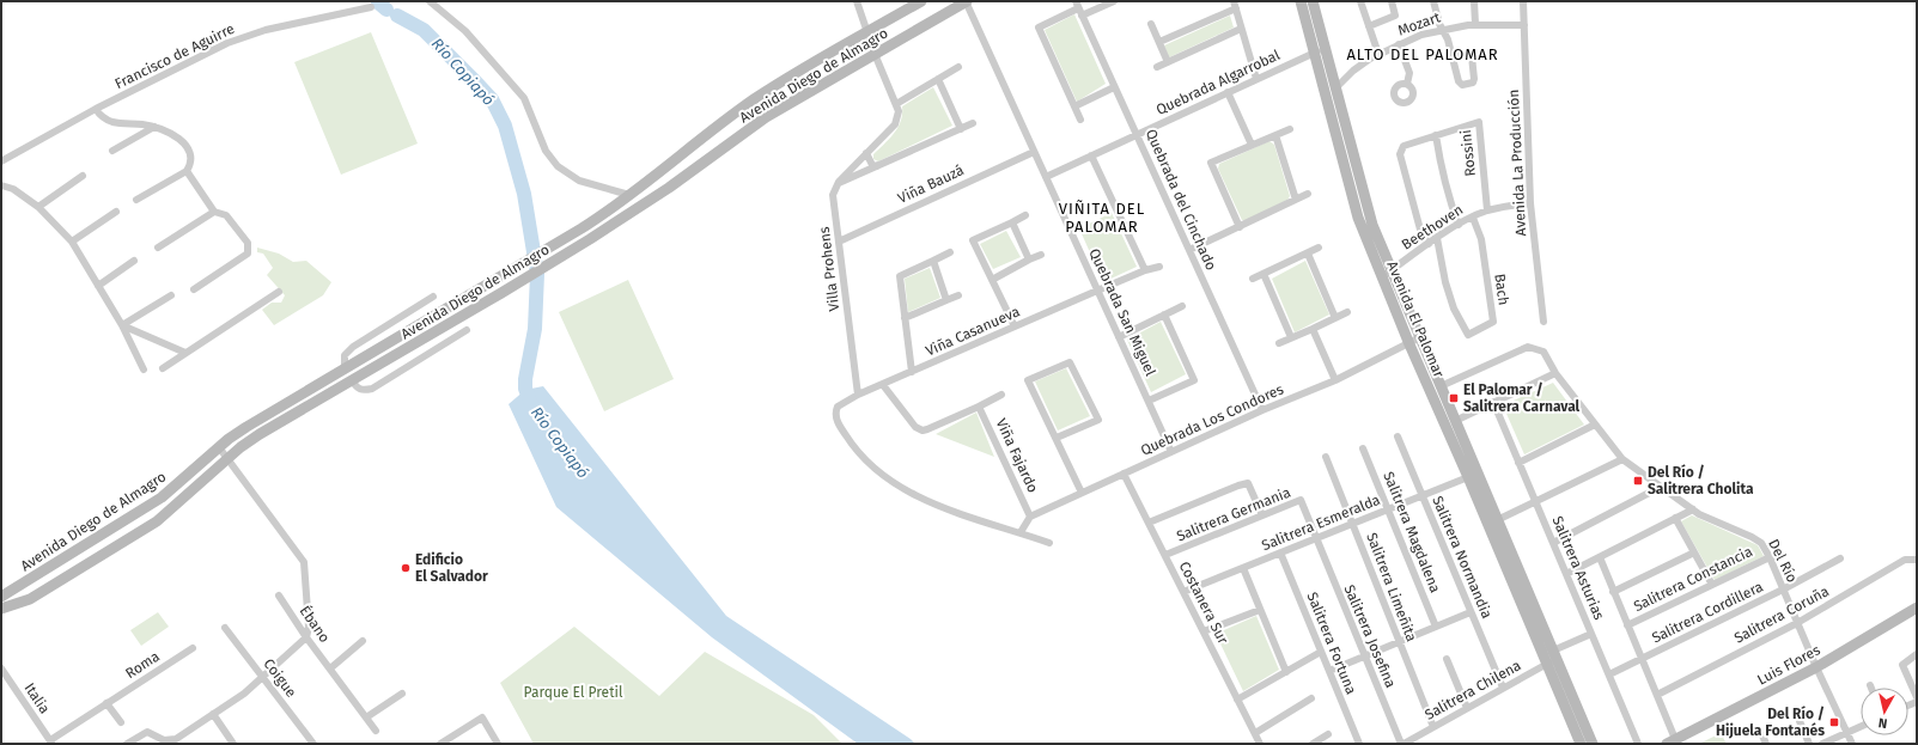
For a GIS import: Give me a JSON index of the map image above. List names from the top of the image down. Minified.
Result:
{"streets":{"street":["Mozart","Francisco de Aguirre","Avenida Diego de Almagro","Quebrada Algarrobal","Rossini","Avenida La Producción","Viña Bauzá","Quebrada del Cinchado","Beethoven","Villa Prohens","Bach","Quebrada San Miguel","Avenida El Palomar","Viña Casanueva","Quebrada Los Condores","Viña Fajardo","Salitrera Germania","Salitrera Esmeralda","Salitrera Magdalena","Salitrera Normandia","Del Río","Salitrera Asturias","Salitrera Constancia","Salitrera Limeñita","Costanera Sur","Salitrera Cordillera","Salitrera Coruña","Ébano","Salitrera Josefina","Salitrera Fortuna","Roma","Luis Flores","Coigue","Salitrera Chilena","Italia"]},"crossings":[["Mozart","Avenida La Producción"],["Mozart","Avenida El Palomar"],["Avenida Diego de Almagro","Quebrada San Miguel"],["Quebrada Algarrobal","Quebrada del Cinchado"],["Quebrada Algarrobal","Quebrada San Miguel"],["Quebrada Algarrobal","Avenida El Palomar"],["Rossini","Beethoven"],["Avenida La Producción","Beethoven"],["Viña Bauzá","Villa Prohens"],["Viña Bauzá","Quebrada San Miguel"],["Quebrada del Cinchado","Quebrada Los Condores"],["Beethoven","Bach"],["Beethoven","Avenida El Palomar"],["Villa Prohens","Viña Casanueva"],["Quebrada San Miguel","Viña Casanueva"],["Quebrada San Miguel","Quebrada Los Condores"],["Avenida El Palomar","Quebrada Los Condores"],["Avenida El Palomar","Salitrera Esmeralda"],["Avenida El Palomar","Del Río"],["Avenida El Palomar","Salitrera Chilena"],["Viña Casanueva","Viña Fajardo"],["Quebrada Los Condores","Viña Fajardo"],["Quebrada Los Condores","Costanera Sur"],["Salitrera Germania","Salitrera Esmeralda"],["Salitrera Germania","Costanera Sur"],["Salitrera Germania","Salitrera Josefina"],["Salitrera Esmeralda","Salitrera Magdalena"],["Salitrera Esmeralda","Salitrera Normandia"],["Salitrera Esmeralda","Salitrera Limeñita"],["Salitrera Esmeralda","Costanera Sur"],["Salitrera Esmeralda","Salitrera Josefina"],["Salitrera Esmeralda","Salitrera Fortuna"],["Salitrera Normandia","Salitrera Chilena"],["Del Río","Salitrera Constancia"],["Del Río","Salitrera Cordillera"],["Del Río","Salitrera Coruña"],["Del Río","Luis Flores"],["Salitrera Asturias","Salitrera Cordillera"],["Salitrera Asturias","Salitrera Chilena"],["Salitrera Limeñita","Salitrera Chilena"],["Salitrera Josefina","Salitrera Chilena"],["Roma","Italia"]],"districts":["ALTO DEL PALOMAR","VIÑITA DEL PALOMAR"],"water":["Río Copiapó"],"parks":["Parque El Pretil"],"places":{"transit":["El Palomar / Salitrera Carnaval","Del Río / Salitrera Cholita","Del Río / Hijuela Fontanés"],"other":["Edificio El Salvador"]},"north":"bottom"}
